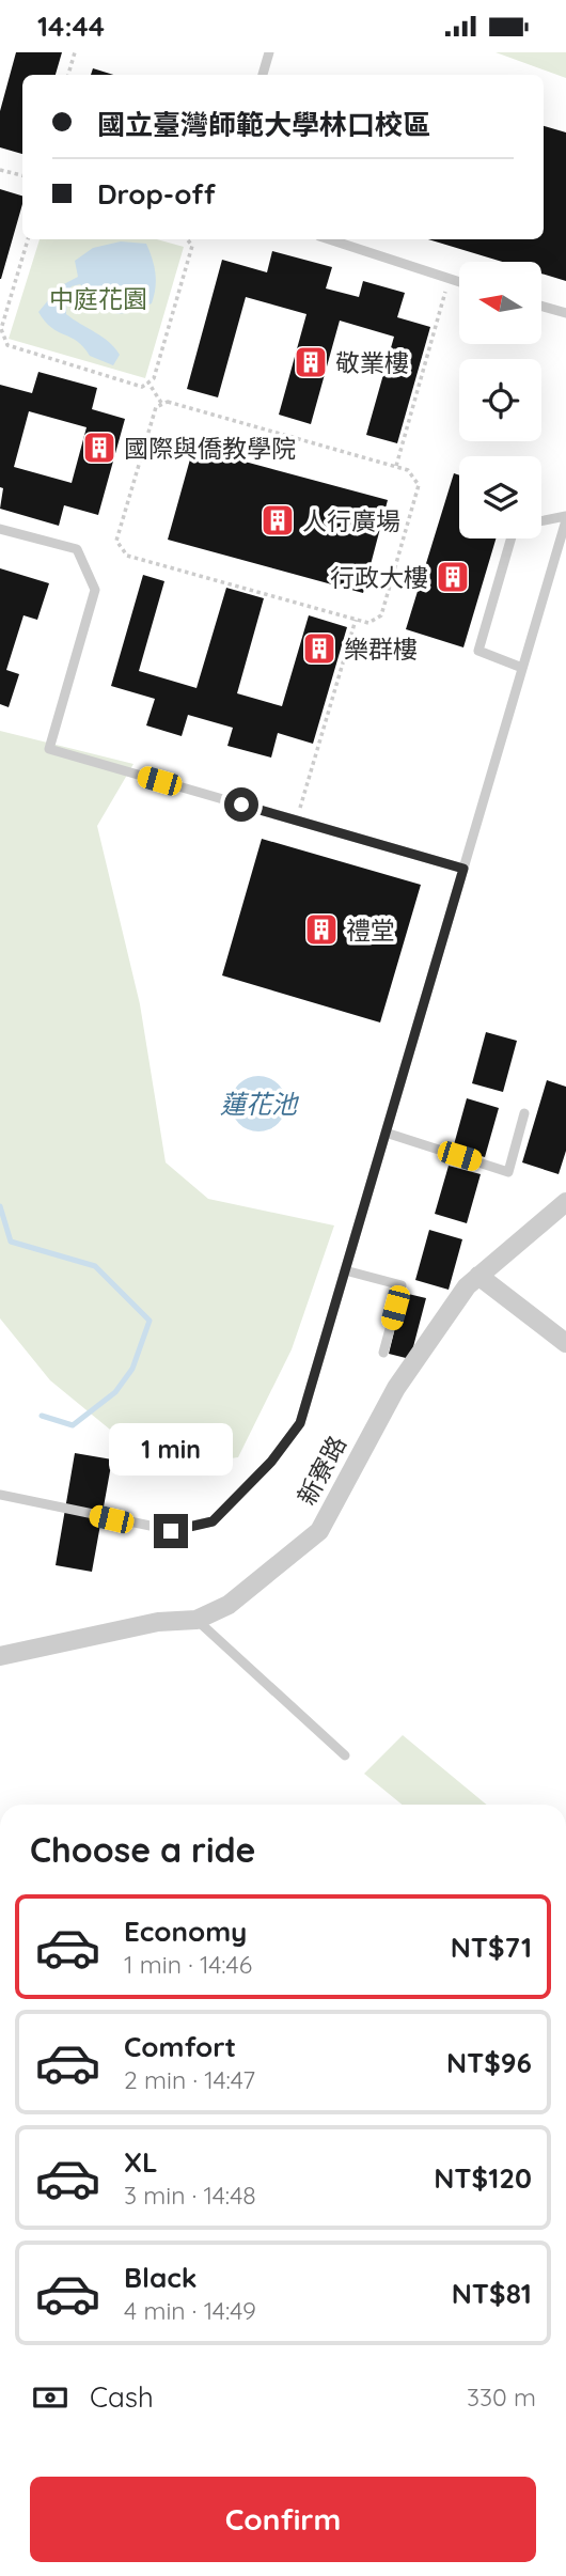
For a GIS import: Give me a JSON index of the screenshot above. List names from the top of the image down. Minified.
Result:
{"streets":{"street":["新寮路"]},"water":["蓮花池"],"parks":["中庭花園"],"places":{"building":["敬業樓","國際與僑教學院","人行廣場","行政大樓","樂群樓","禮堂"]},"north":"left","page":{"status":"14:44","banner":["國立臺灣師範大學林口校區","Drop-off"],"bubble":"1 min","heading":"Choose a ride","list":[{"name":"Economy","note":"1 min · 14:46","value":"NT$71"},{"name":"Comfort","note":"2 min · 14:47","value":"NT$96"},{"name":"XL","note":"3 min · 14:48","value":"NT$120"},{"name":"Black","note":"4 min · 14:49","value":"NT$81"}],"pay":["Cash","330 m"],"buttons":"Confirm"}}
